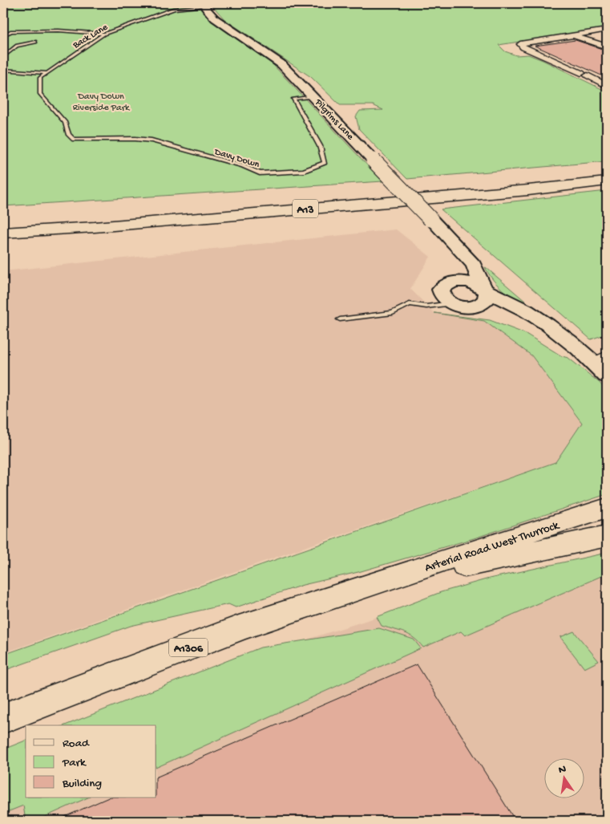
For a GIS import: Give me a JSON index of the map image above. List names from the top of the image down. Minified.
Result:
{"streets":{"main road":["Pilgrims Lane","A13","Arterial Road West Thurrock","A1306"],"lane":["Back Lane","Davy Down"]},"crossings":[["Back Lane","Pilgrims Lane"],["Back Lane","Davy Down"],["Pilgrims Lane","Davy Down"]],"parks":["Davy Down Riverside Park"],"legend":["Road","Park","Building"],"north":"top"}
